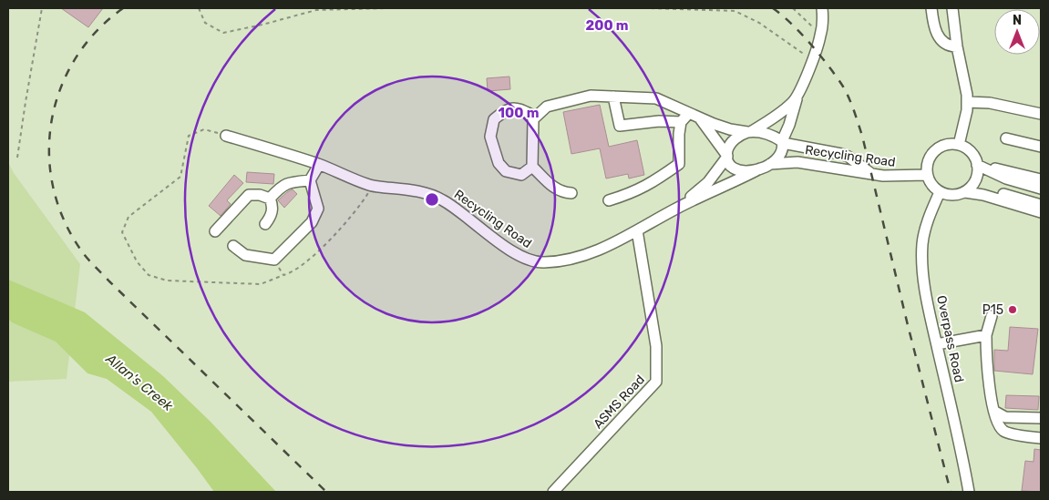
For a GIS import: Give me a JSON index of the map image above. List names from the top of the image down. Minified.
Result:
{"streets":{"street":["Recycling Road","Overpass Road","ASMS Road"]},"crossings":[["Recycling Road","Overpass Road"],["Recycling Road","ASMS Road"]],"water":["Allan's Creek"],"places":["P15"],"north":"top","rings":["200 m","100 m"]}
